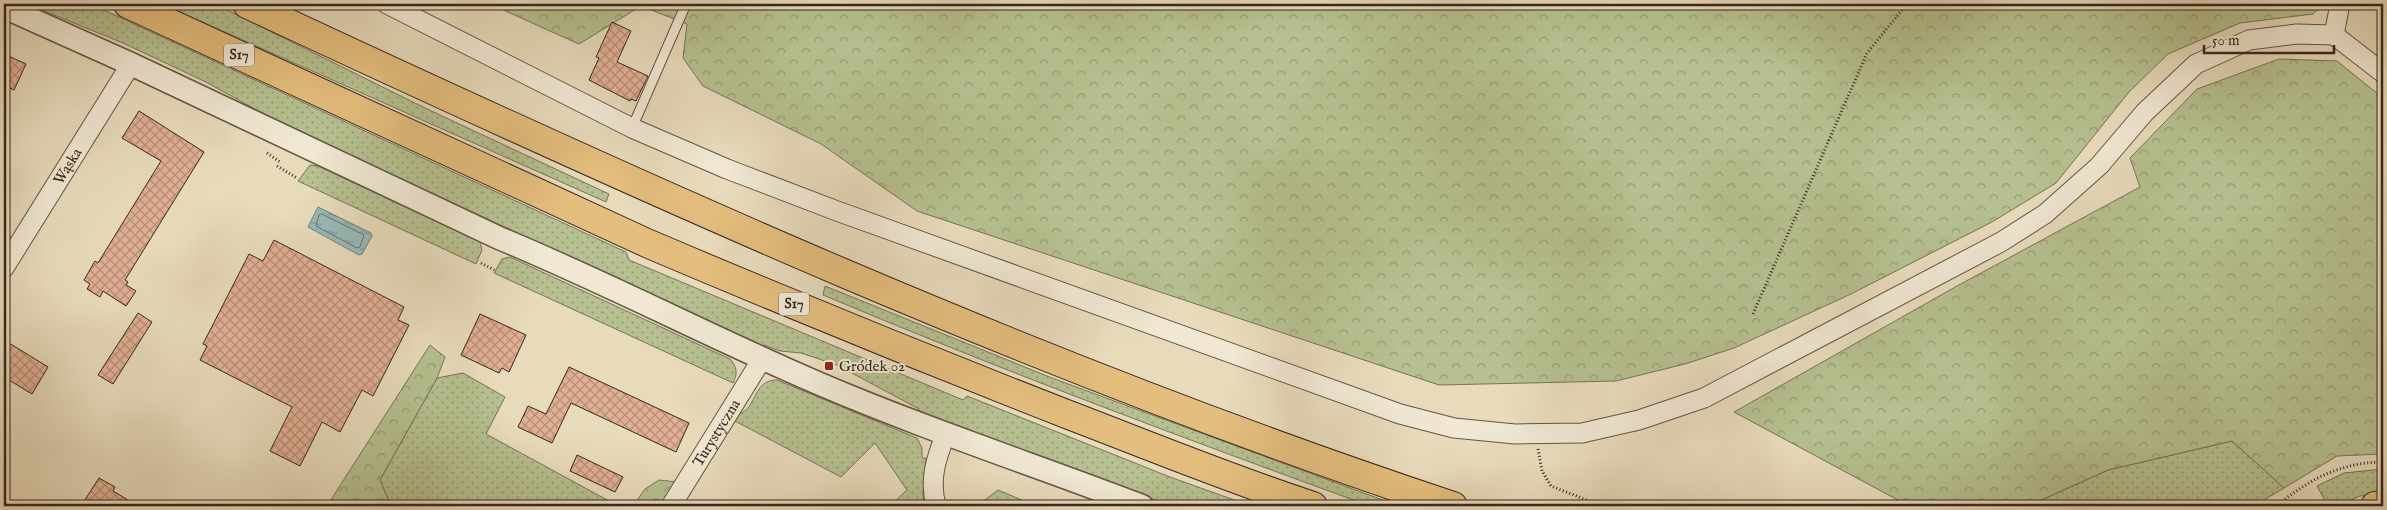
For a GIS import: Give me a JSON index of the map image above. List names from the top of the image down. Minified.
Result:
{"streets":{"highway":["S17"],"street":["Wąska","Turystyczna"]},"places":{"transit":["Gródek 02"]},"scale_bar":"50 m"}
